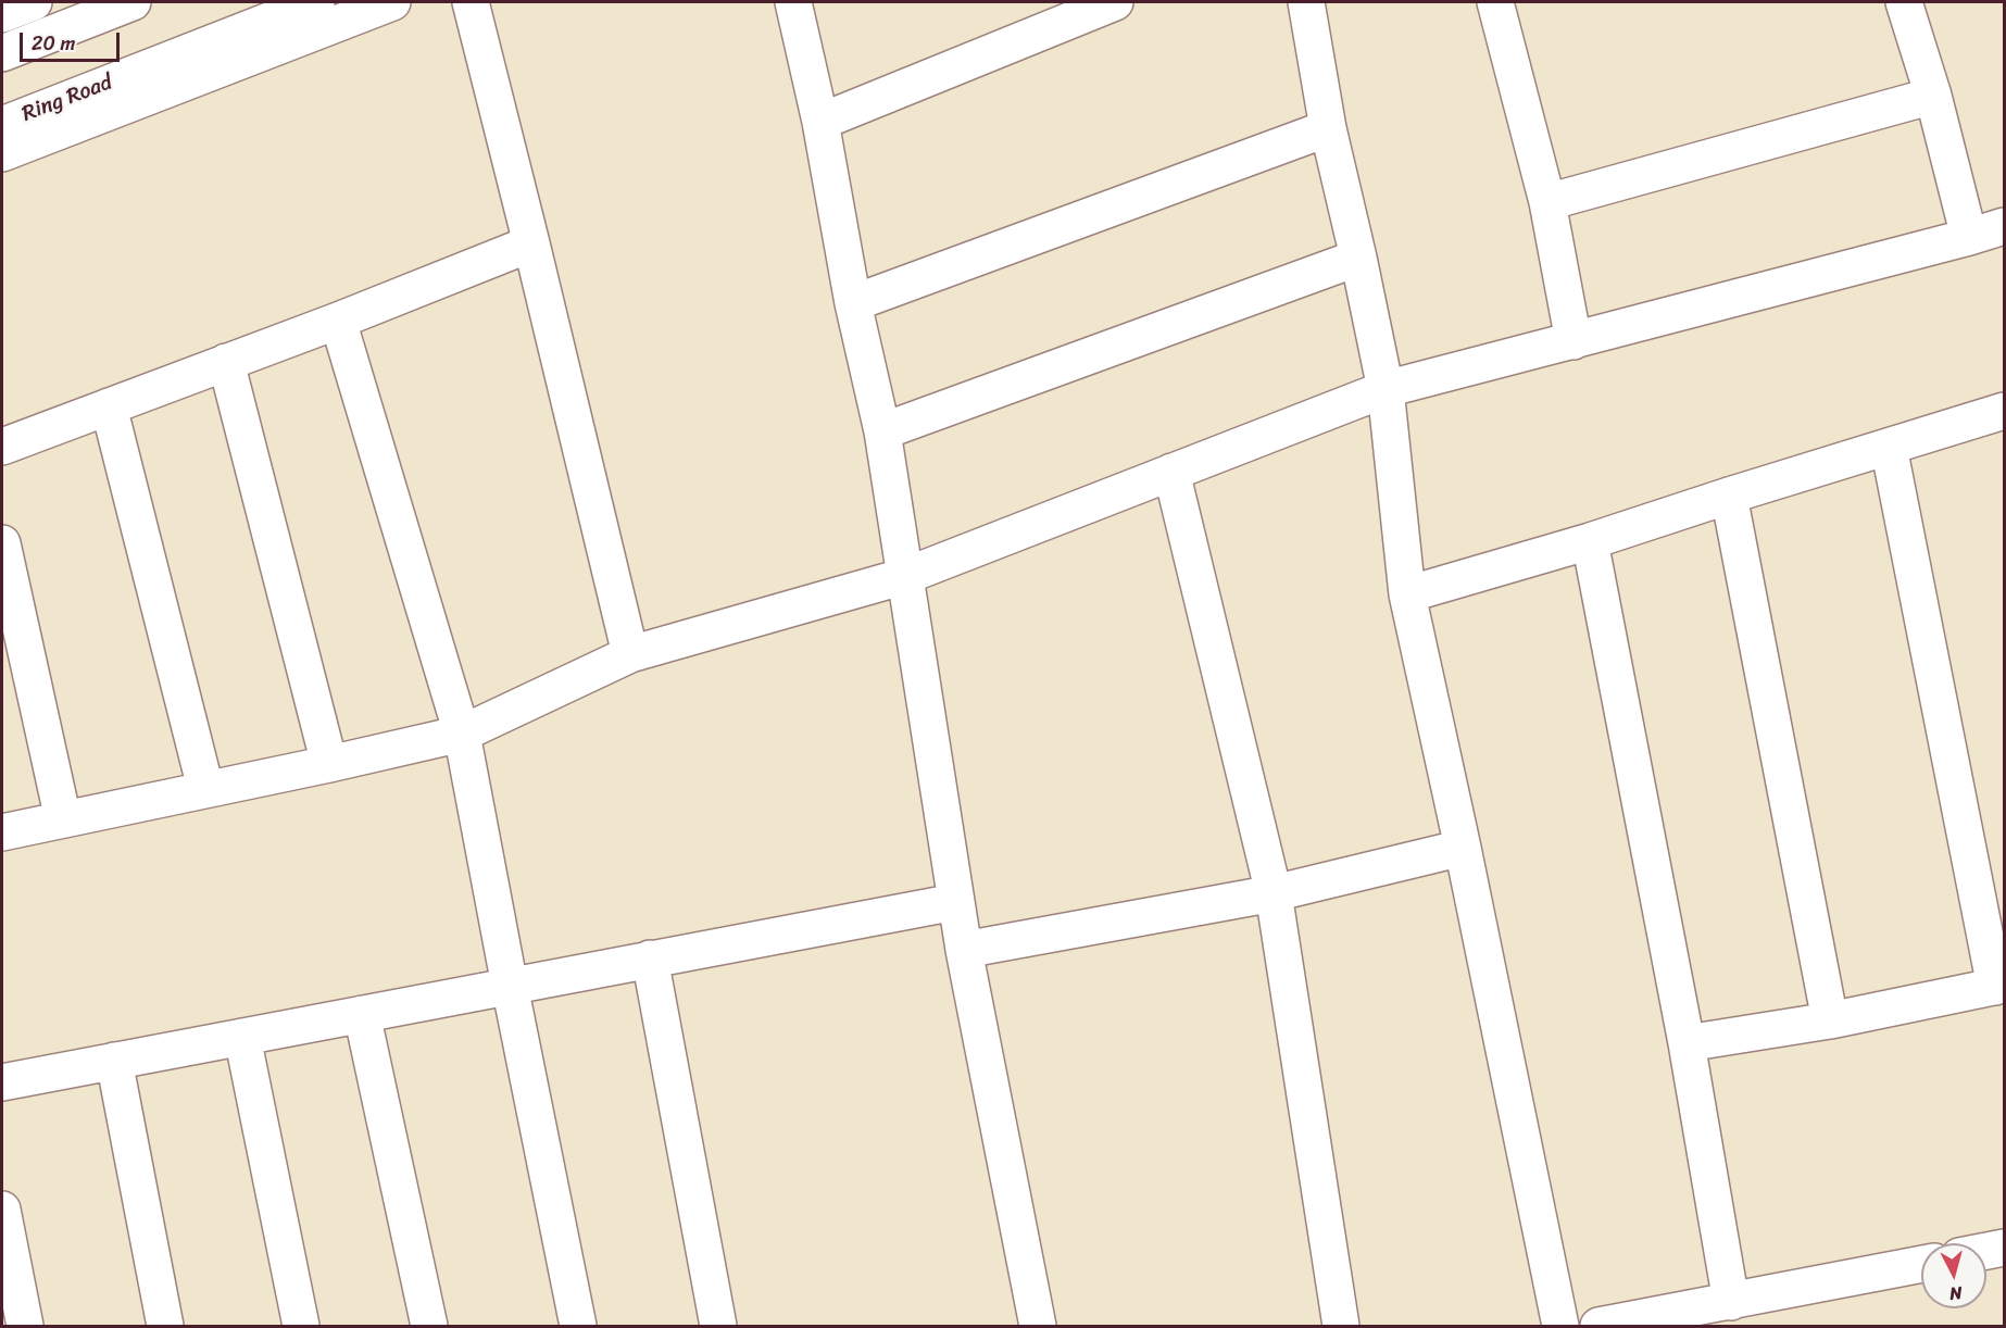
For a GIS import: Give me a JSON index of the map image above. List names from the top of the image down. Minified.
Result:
{"streets":{"main road":["Ring Road"]},"scale_bar":"20 m","north":"bottom"}
